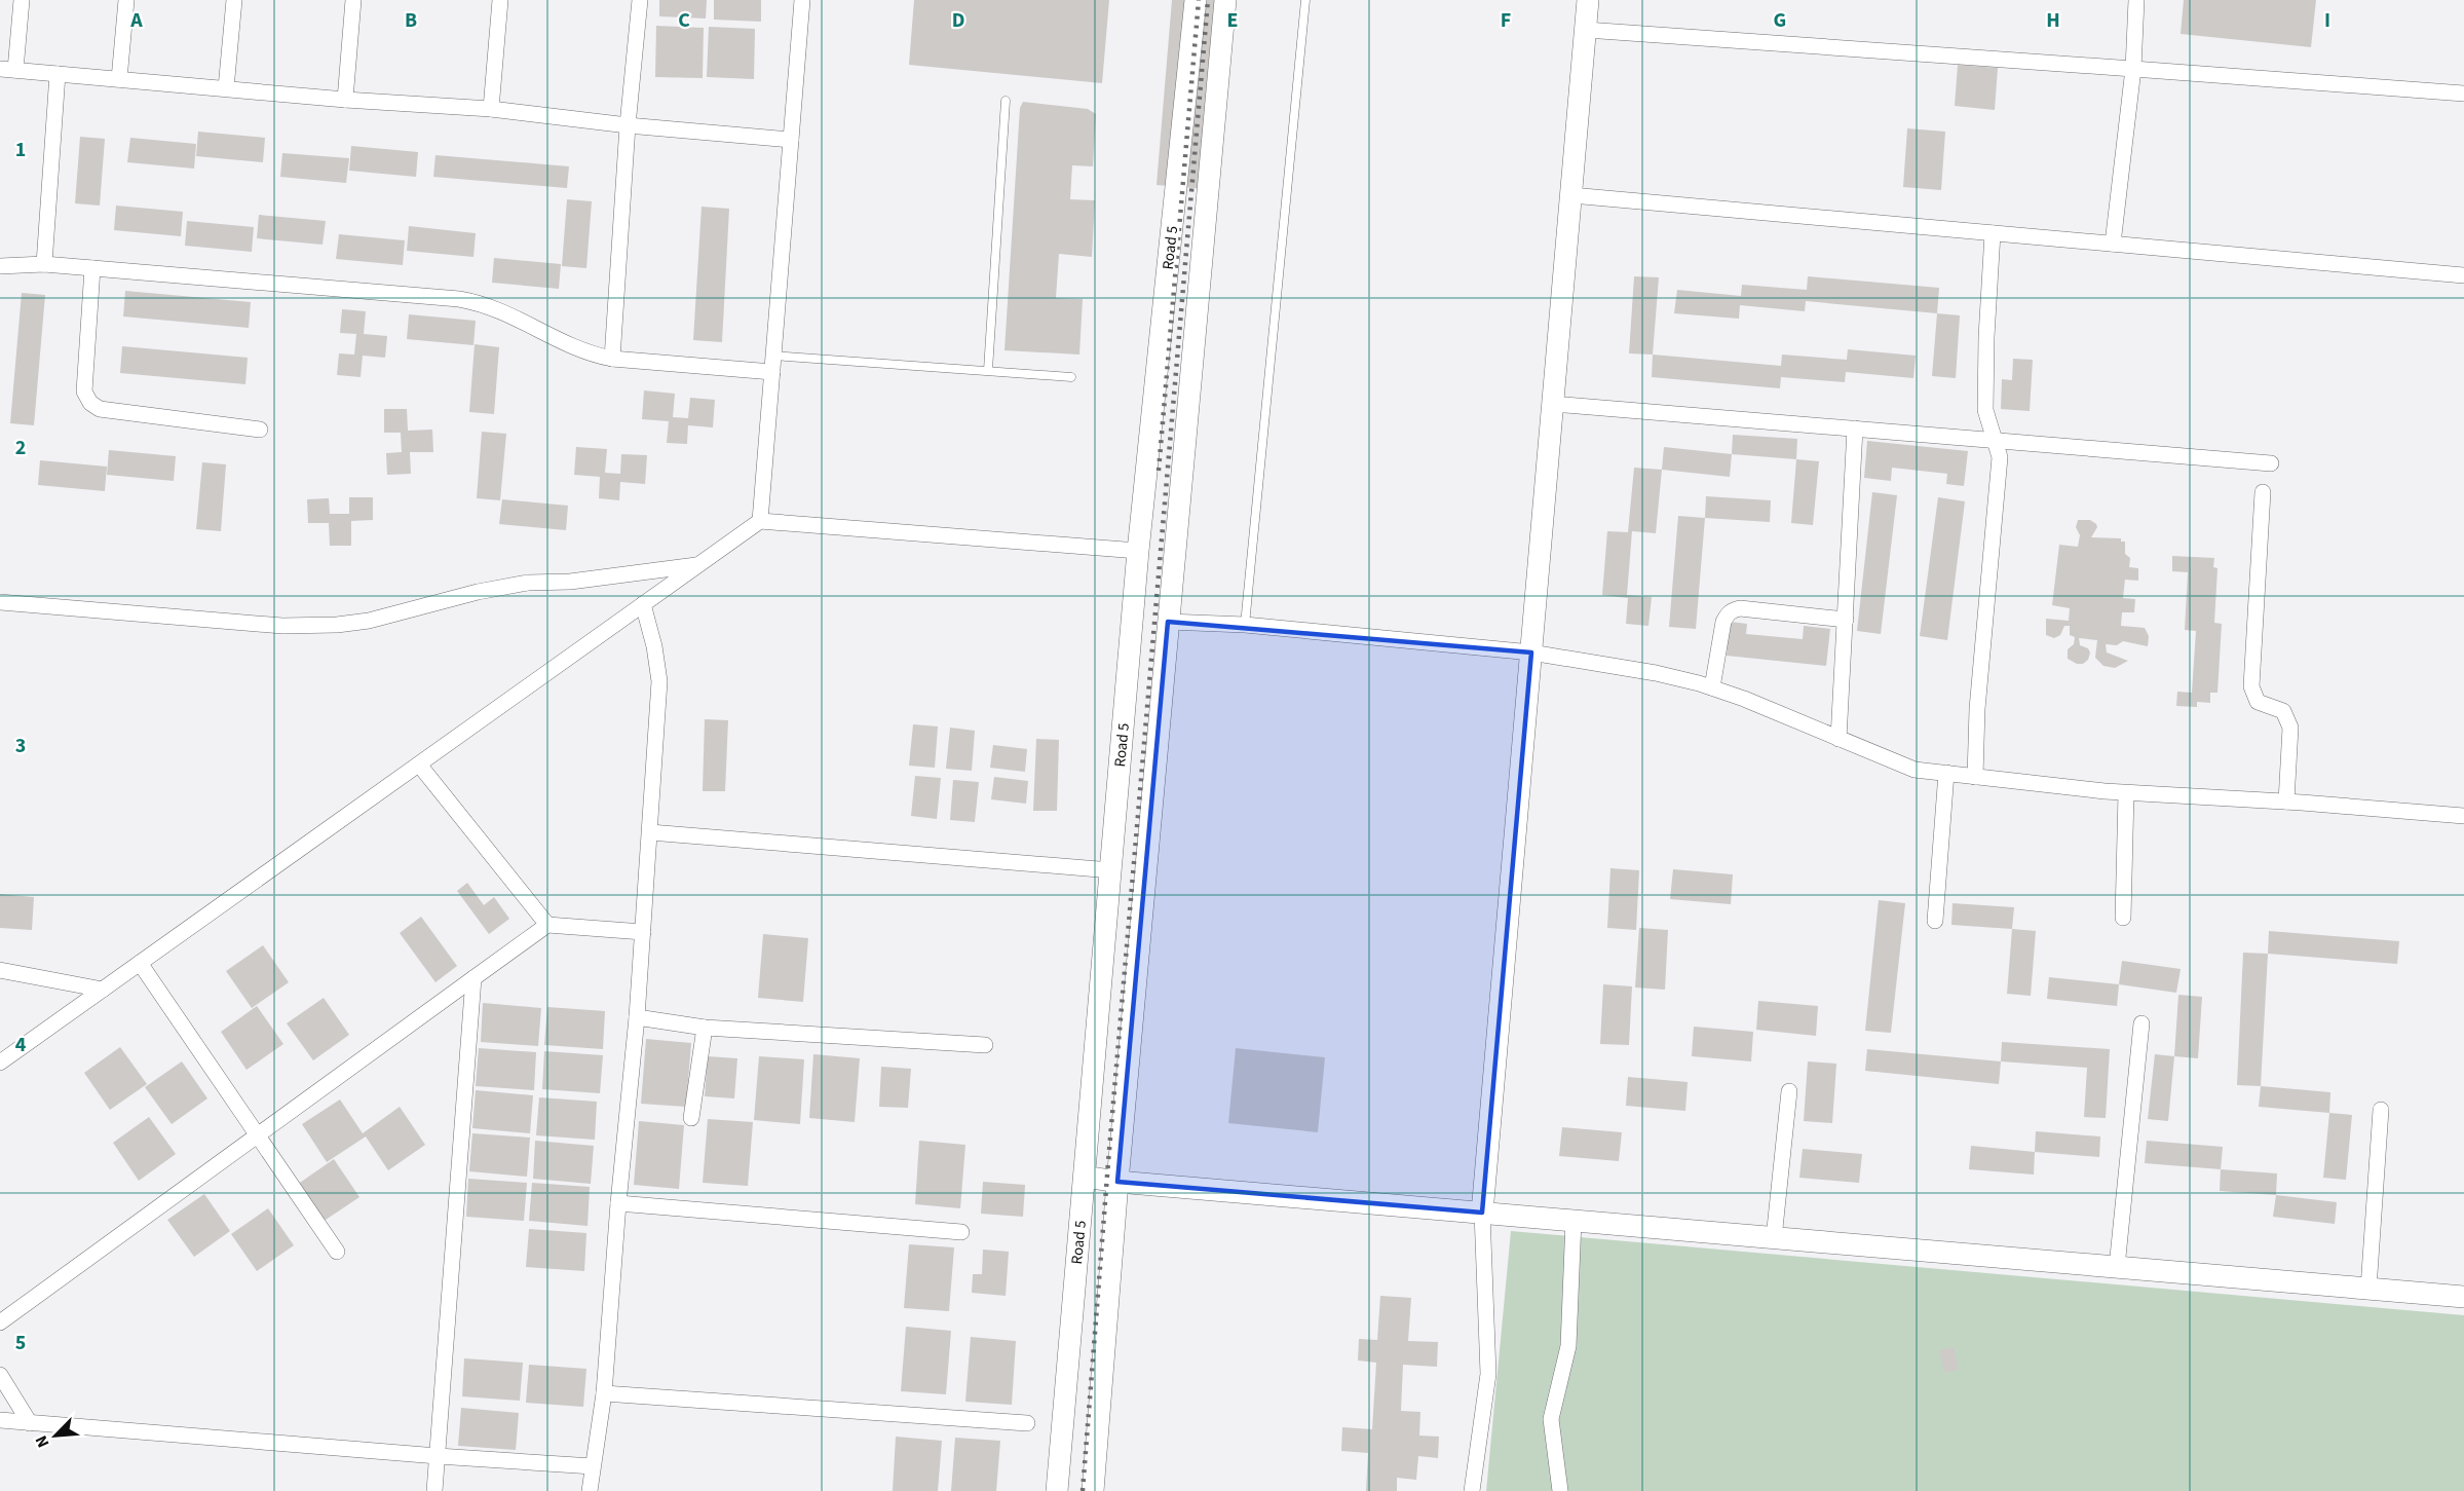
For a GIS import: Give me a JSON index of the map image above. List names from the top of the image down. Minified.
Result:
{"streets":{"street":["Road 5"]},"north":"bottom left","grid":{"columns":["A","B","C","D","E","F","G","H","I"],"rows":["1","2","3","4","5"]}}
